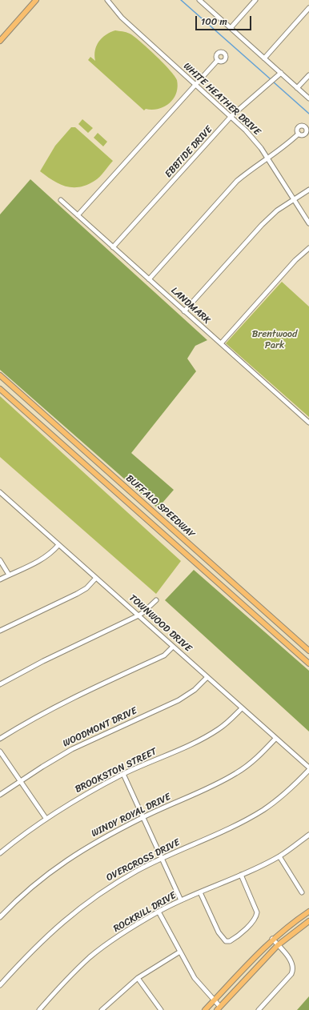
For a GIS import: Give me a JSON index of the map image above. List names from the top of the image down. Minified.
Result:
{"streets":{"main road":["BUFFALO SPEEDWAY"],"street":["WHITE HEATHER DRIVE","EBBTIDE DRIVE","LANDMARK","TOWNWOOD DRIVE","WOODMONT DRIVE","BROOKSTON STREET","WINDY ROYAL DRIVE","OVERCROSS DRIVE","ROCKRILL DRIVE"]},"crossings":[["WHITE HEATHER DRIVE","EBBTIDE DRIVE"],["EBBTIDE DRIVE","LANDMARK"],["TOWNWOOD DRIVE","WOODMONT DRIVE"],["TOWNWOOD DRIVE","BROOKSTON STREET"],["TOWNWOOD DRIVE","WINDY ROYAL DRIVE"]],"parks":["Brentwood Park"],"scale_bar":"100 m"}
